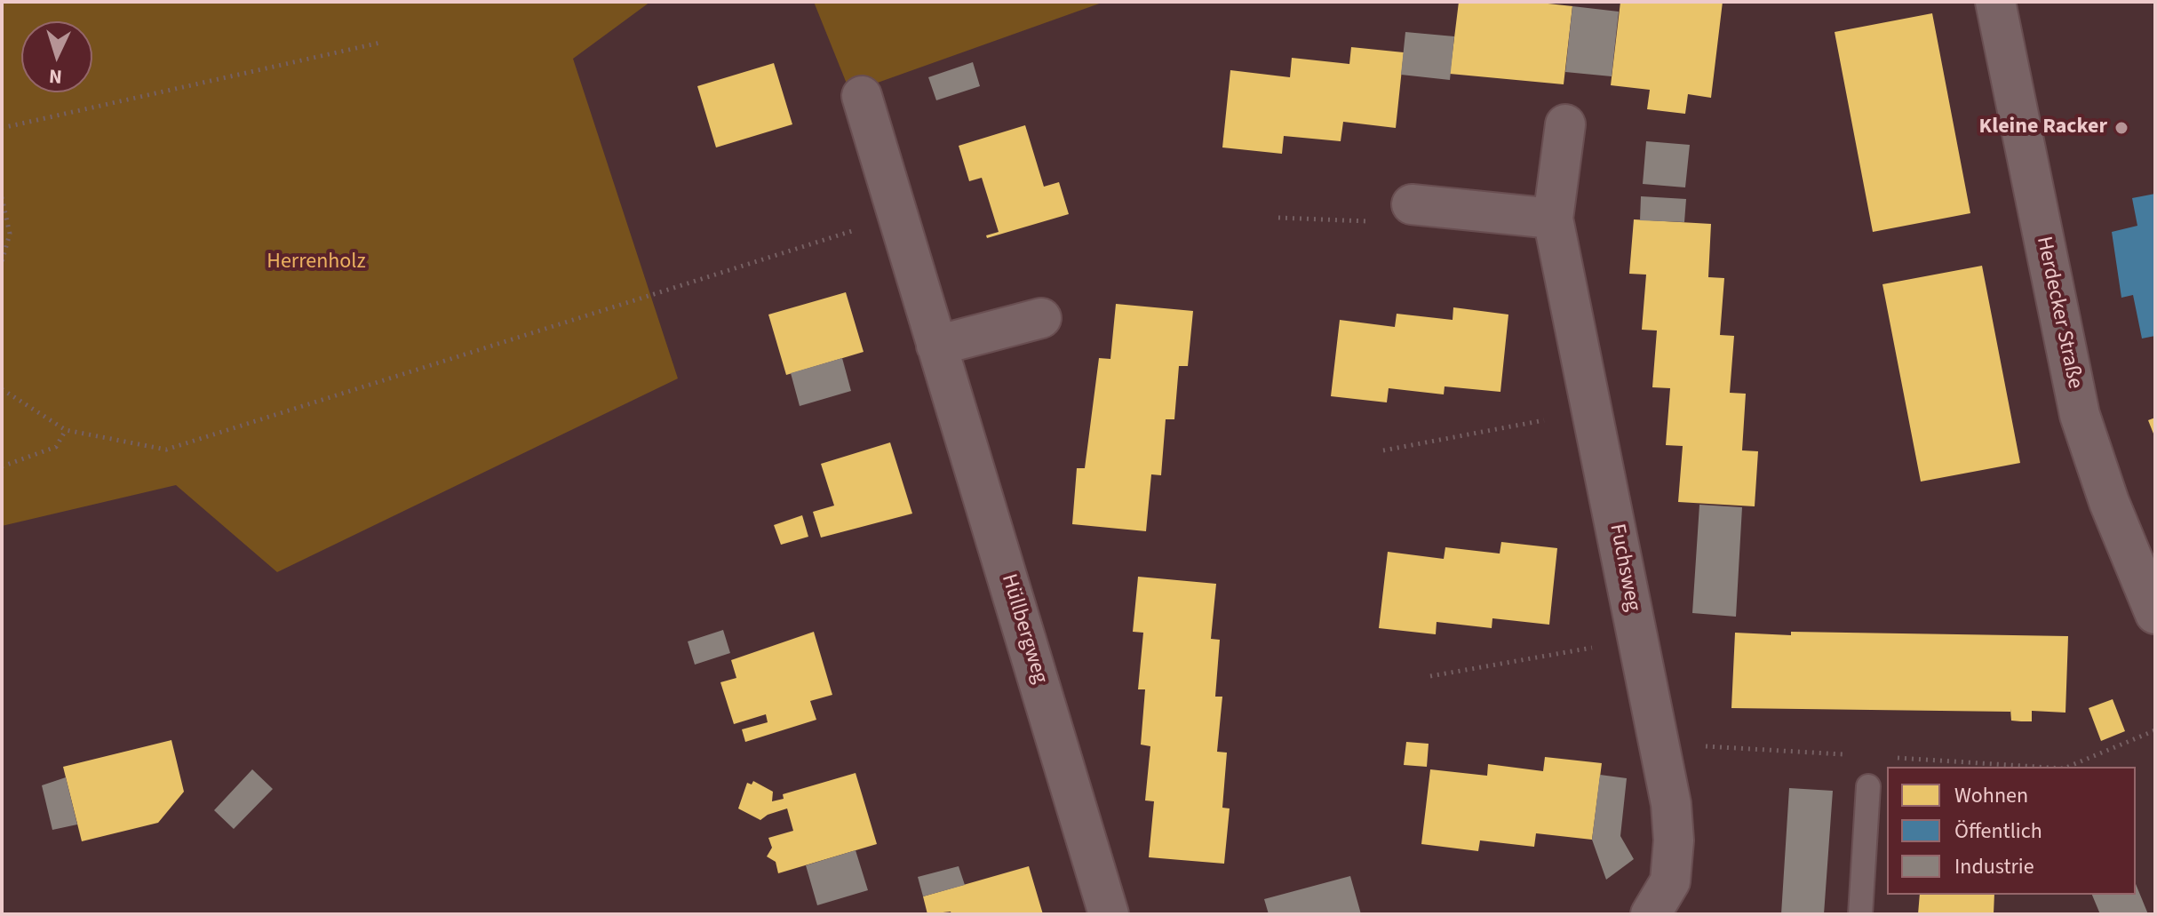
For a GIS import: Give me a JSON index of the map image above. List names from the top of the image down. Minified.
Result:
{"streets":{"street":["Herdecker Straße","Fuchsweg","Hüllbergweg"]},"parks":["Herrenholz"],"places":["Kleine Racker"],"legend":["Wohnen","Öffentlich","Industrie"],"north":"bottom"}
